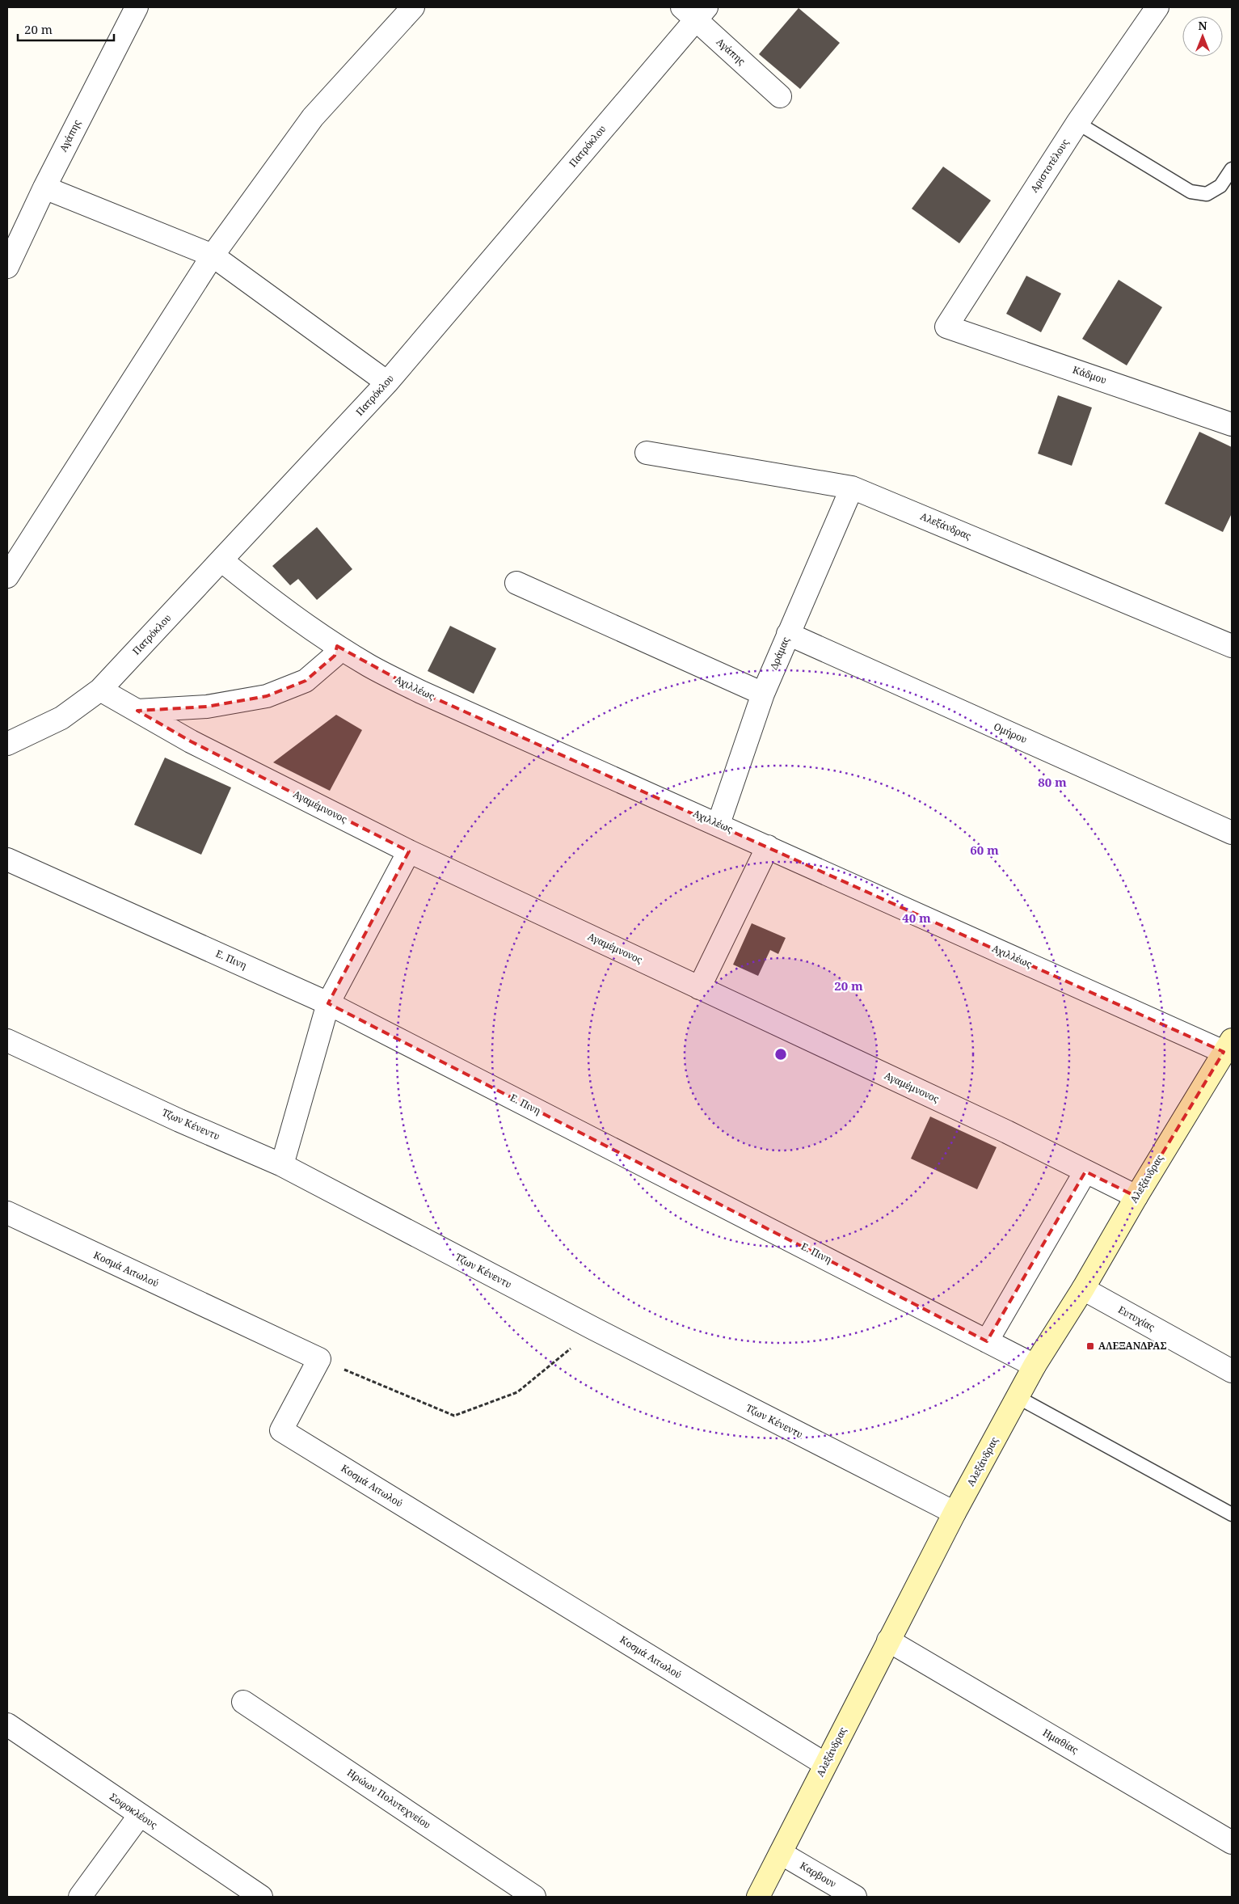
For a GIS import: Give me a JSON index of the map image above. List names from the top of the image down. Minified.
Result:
{"streets":{"street":["Αγάπης","Πατρόκλου","Αριστοτέλους","Κάδμου","Αλεξάνδρας","Δράμας","Αχιλλέως","Ομήρου","Αγαμέμνονος","Ε. Πινη","Τζων Κένεντυ","Κοσμά Αιτωλού","Ευτυχίας","Ημαθίας","Ηρώων Πολυτεχνείου","Σοφοκλέους","Καρβουν"]},"crossings":[["Αγάπης","Πατρόκλου"],["Πατρόκλου","Αχιλλέως"],["Πατρόκλου","Αγαμέμνονος"],["Αριστοτέλους","Κάδμου"],["Αλεξάνδρας","Δράμας"],["Αλεξάνδρας","Αχιλλέως"],["Αλεξάνδρας","Αγαμέμνονος"],["Αλεξάνδρας","Ε. Πινη"],["Αλεξάνδρας","Τζων Κένεντυ"],["Αλεξάνδρας","Κοσμά Αιτωλού"],["Αλεξάνδρας","Ευτυχίας"],["Αλεξάνδρας","Ημαθίας"],["Αλεξάνδρας","Καρβουν"],["Δράμας","Αχιλλέως"],["Δράμας","Ομήρου"]],"places":{"transit":["ΑΛΕΞΑΝΔΡΑΣ"]},"scale_bar":"20 m","north":"top","rings":["80 m","60 m","40 m","20 m"]}
